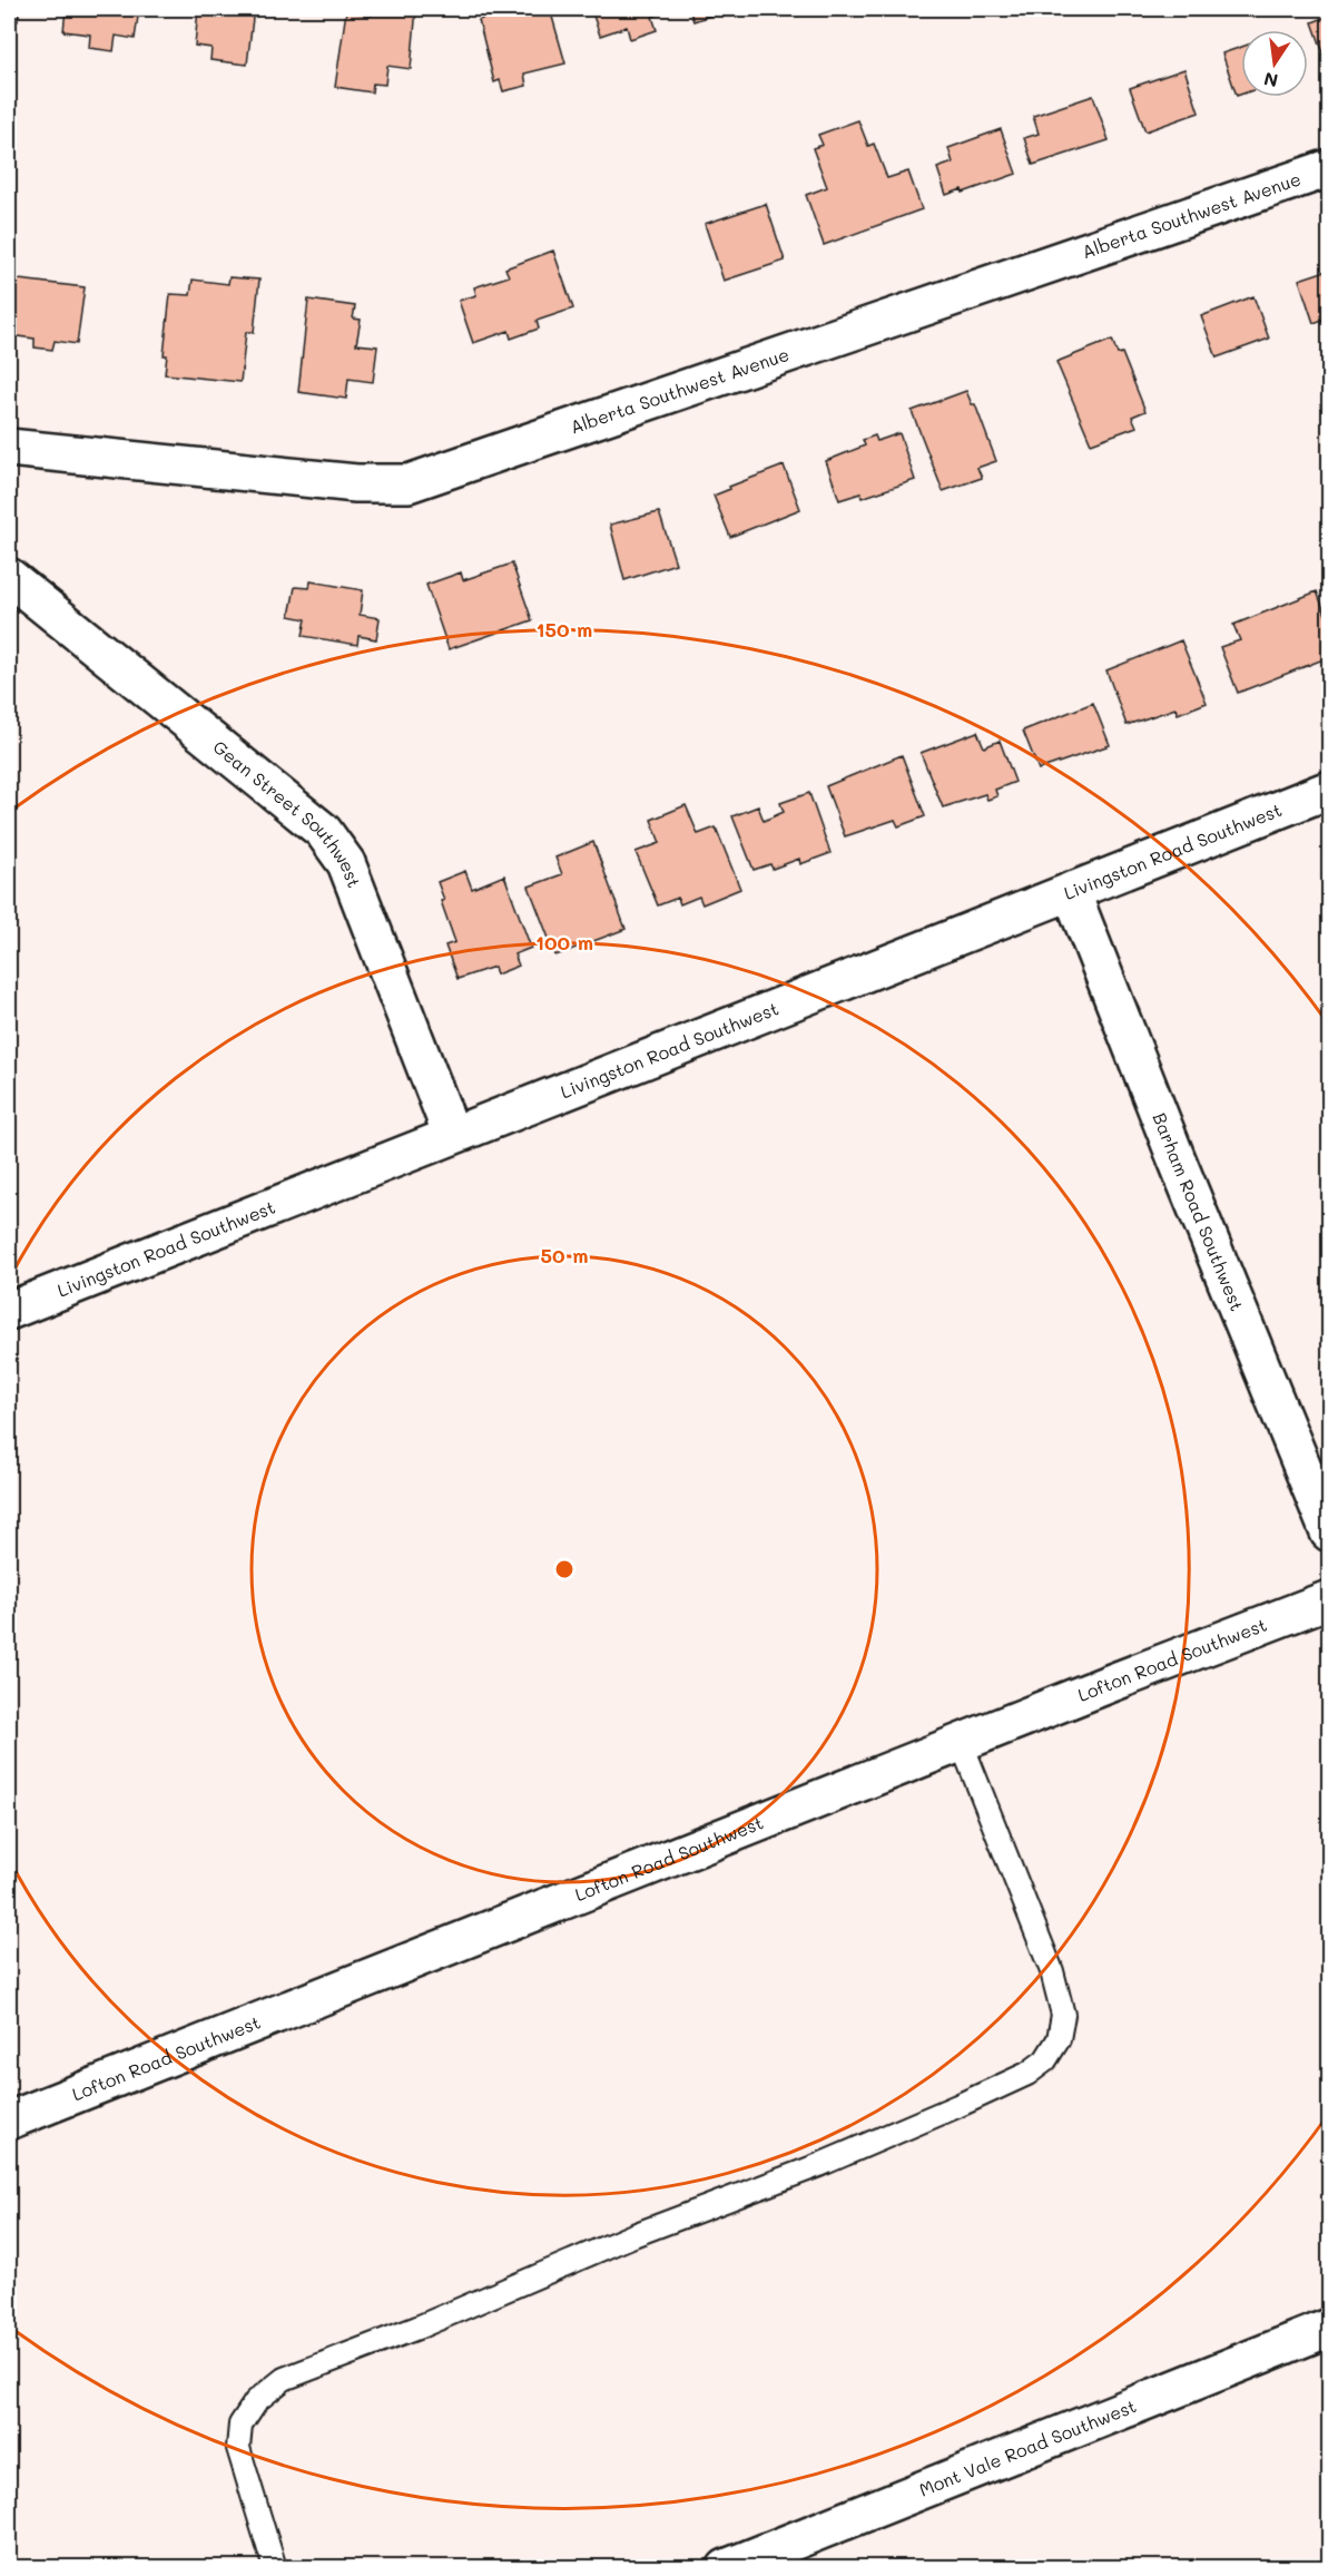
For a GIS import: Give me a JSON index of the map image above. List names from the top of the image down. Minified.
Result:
{"streets":{"street":["Alberta Southwest Avenue","Gean Street Southwest","Livingston Road Southwest","Barham Road Southwest","Lofton Road Southwest","Mont Vale Road Southwest"]},"crossings":[["Gean Street Southwest","Livingston Road Southwest"],["Livingston Road Southwest","Barham Road Southwest"]],"north":"bottom","rings":["150 m","100 m","50 m"]}
